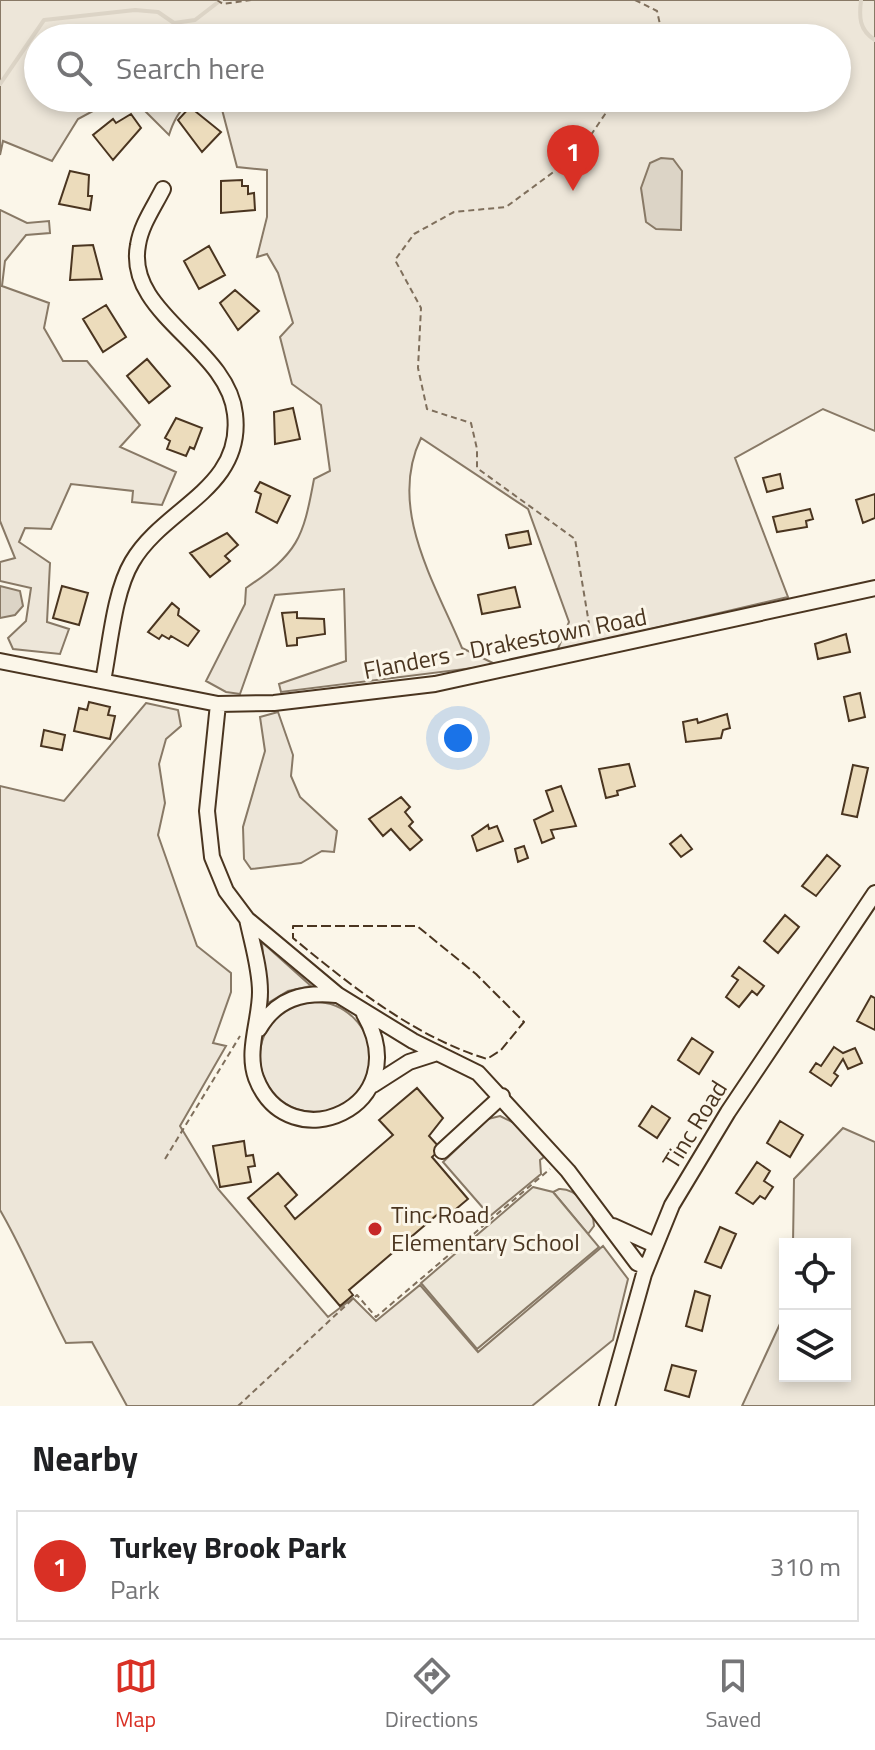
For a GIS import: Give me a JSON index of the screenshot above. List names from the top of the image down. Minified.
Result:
{"streets":{"street":["Flanders - Drakestown Road","Tinc Road"]},"places":["Tinc Road Elementary School"],"page":{"search":"Search here","pins":"1","heading":"Nearby","list":[{"mark":"1","name":"Turkey Brook Park","note":"Park","value":"310 m"}],"nav":["Map","Directions","Saved"]}}
